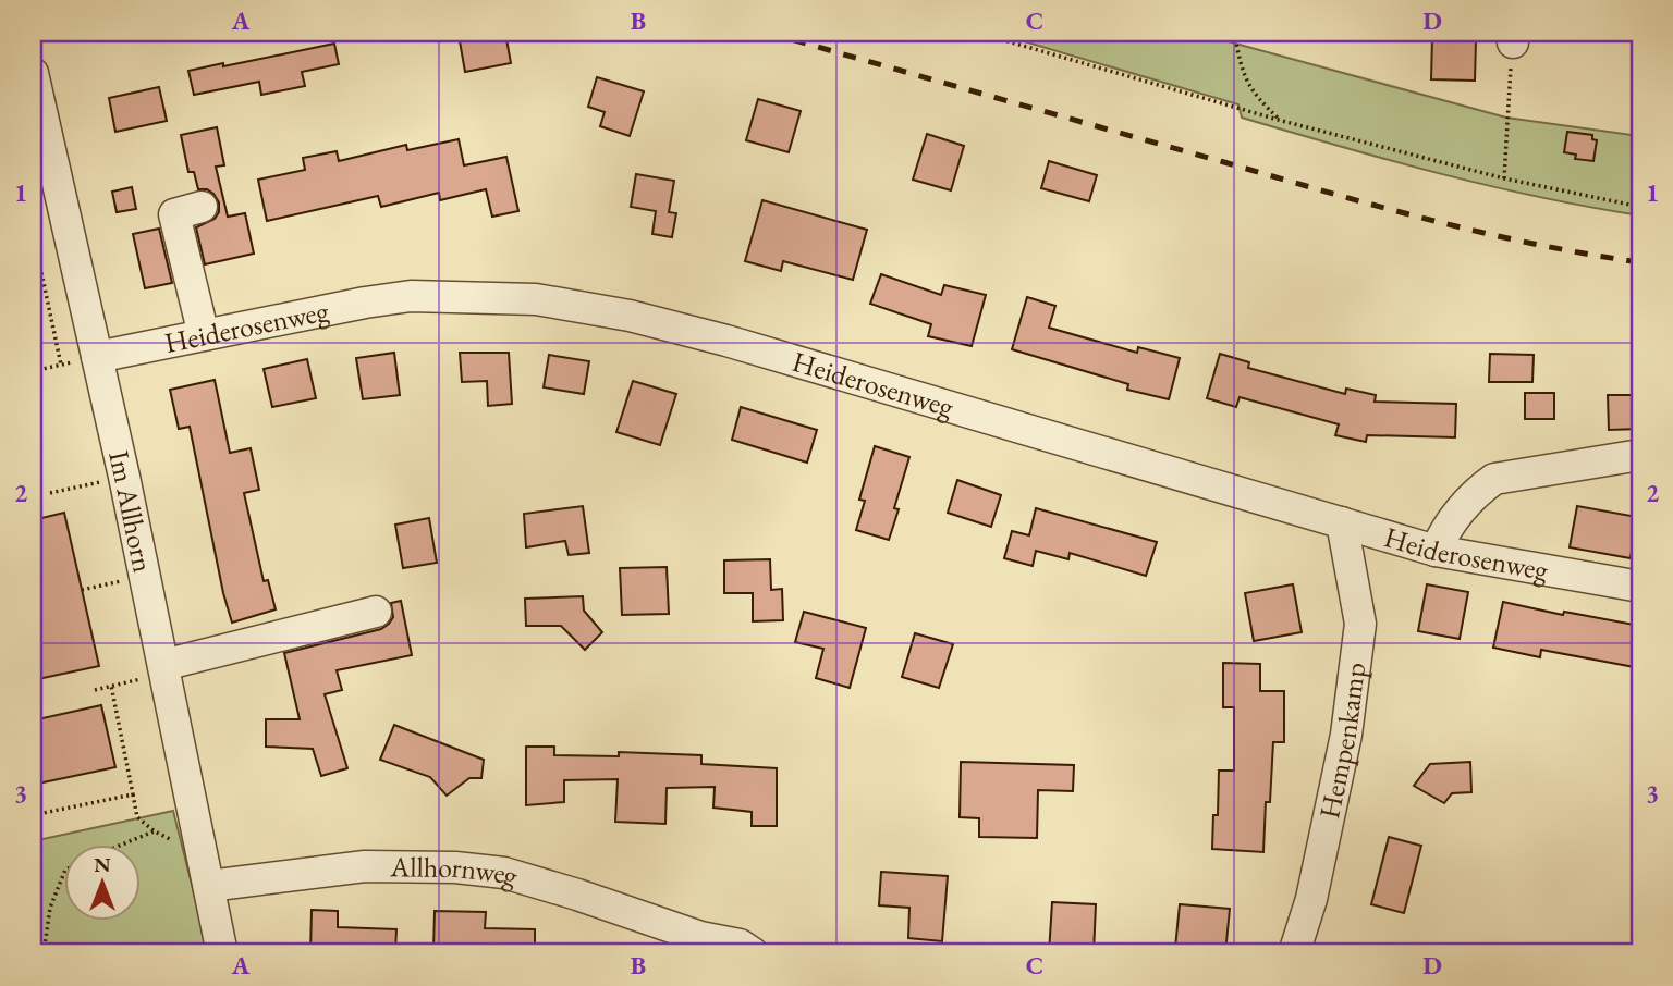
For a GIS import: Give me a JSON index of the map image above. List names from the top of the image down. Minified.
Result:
{"streets":{"street":["Heiderosenweg","Im Allhorn","Hempenkamp","Allhornweg"]},"crossings":[["Heiderosenweg","Im Allhorn"],["Heiderosenweg","Hempenkamp"],["Im Allhorn","Allhornweg"]],"north":"top","grid":{"columns":["A","B","C","D"],"rows":["1","2","3"]}}
